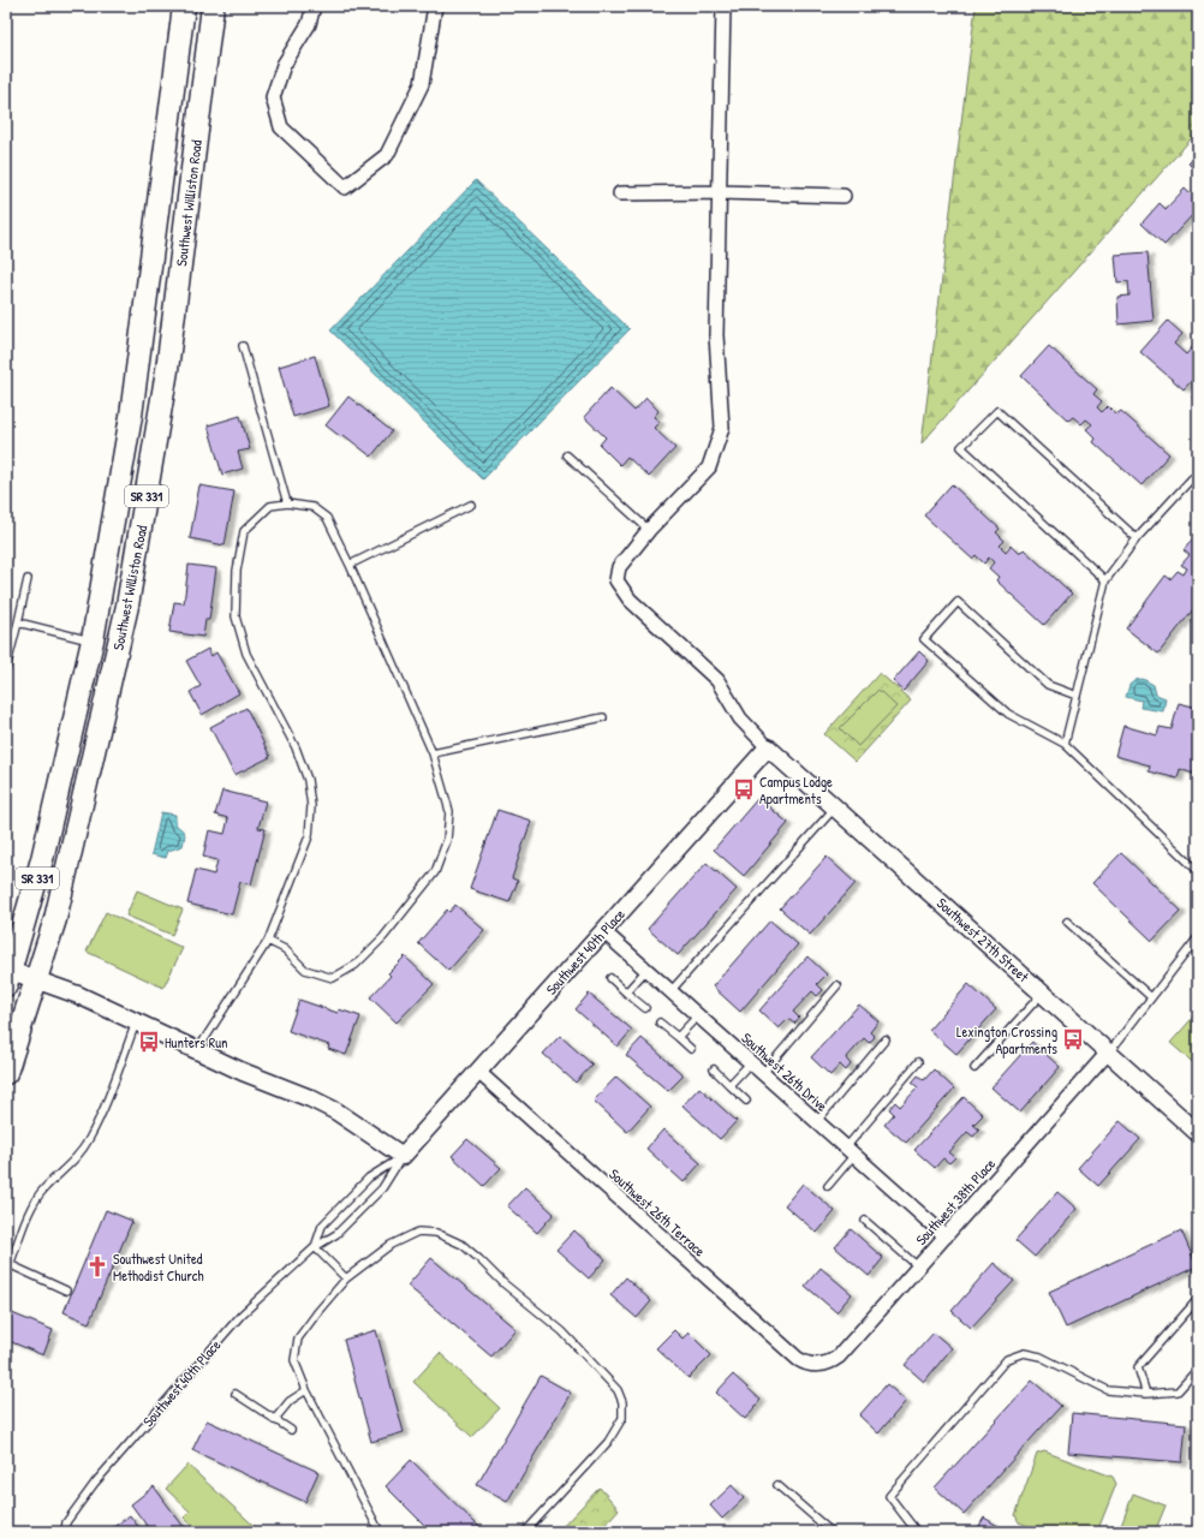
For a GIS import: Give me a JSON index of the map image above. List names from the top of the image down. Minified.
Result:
{"streets":{"highway":["Southwest Williston Road","SR 331"],"street":["Southwest 27th Street","Southwest 40th Place","Southwest 26th Drive","Southwest 38th Place","Southwest 26th Terrace"]},"crossings":[["Southwest 27th Street","Southwest 40th Place"],["Southwest 27th Street","Southwest 38th Place"],["Southwest 40th Place","Southwest 26th Drive"],["Southwest 40th Place","Southwest 26th Terrace"],["Southwest 26th Drive","Southwest 38th Place"],["Southwest 38th Place","Southwest 26th Terrace"]],"places":{"bus stop":["Campus Lodge Apartments","Lexington Crossing Apartments","Hunters Run"],"church":["Southwest United Methodist Church"]}}
